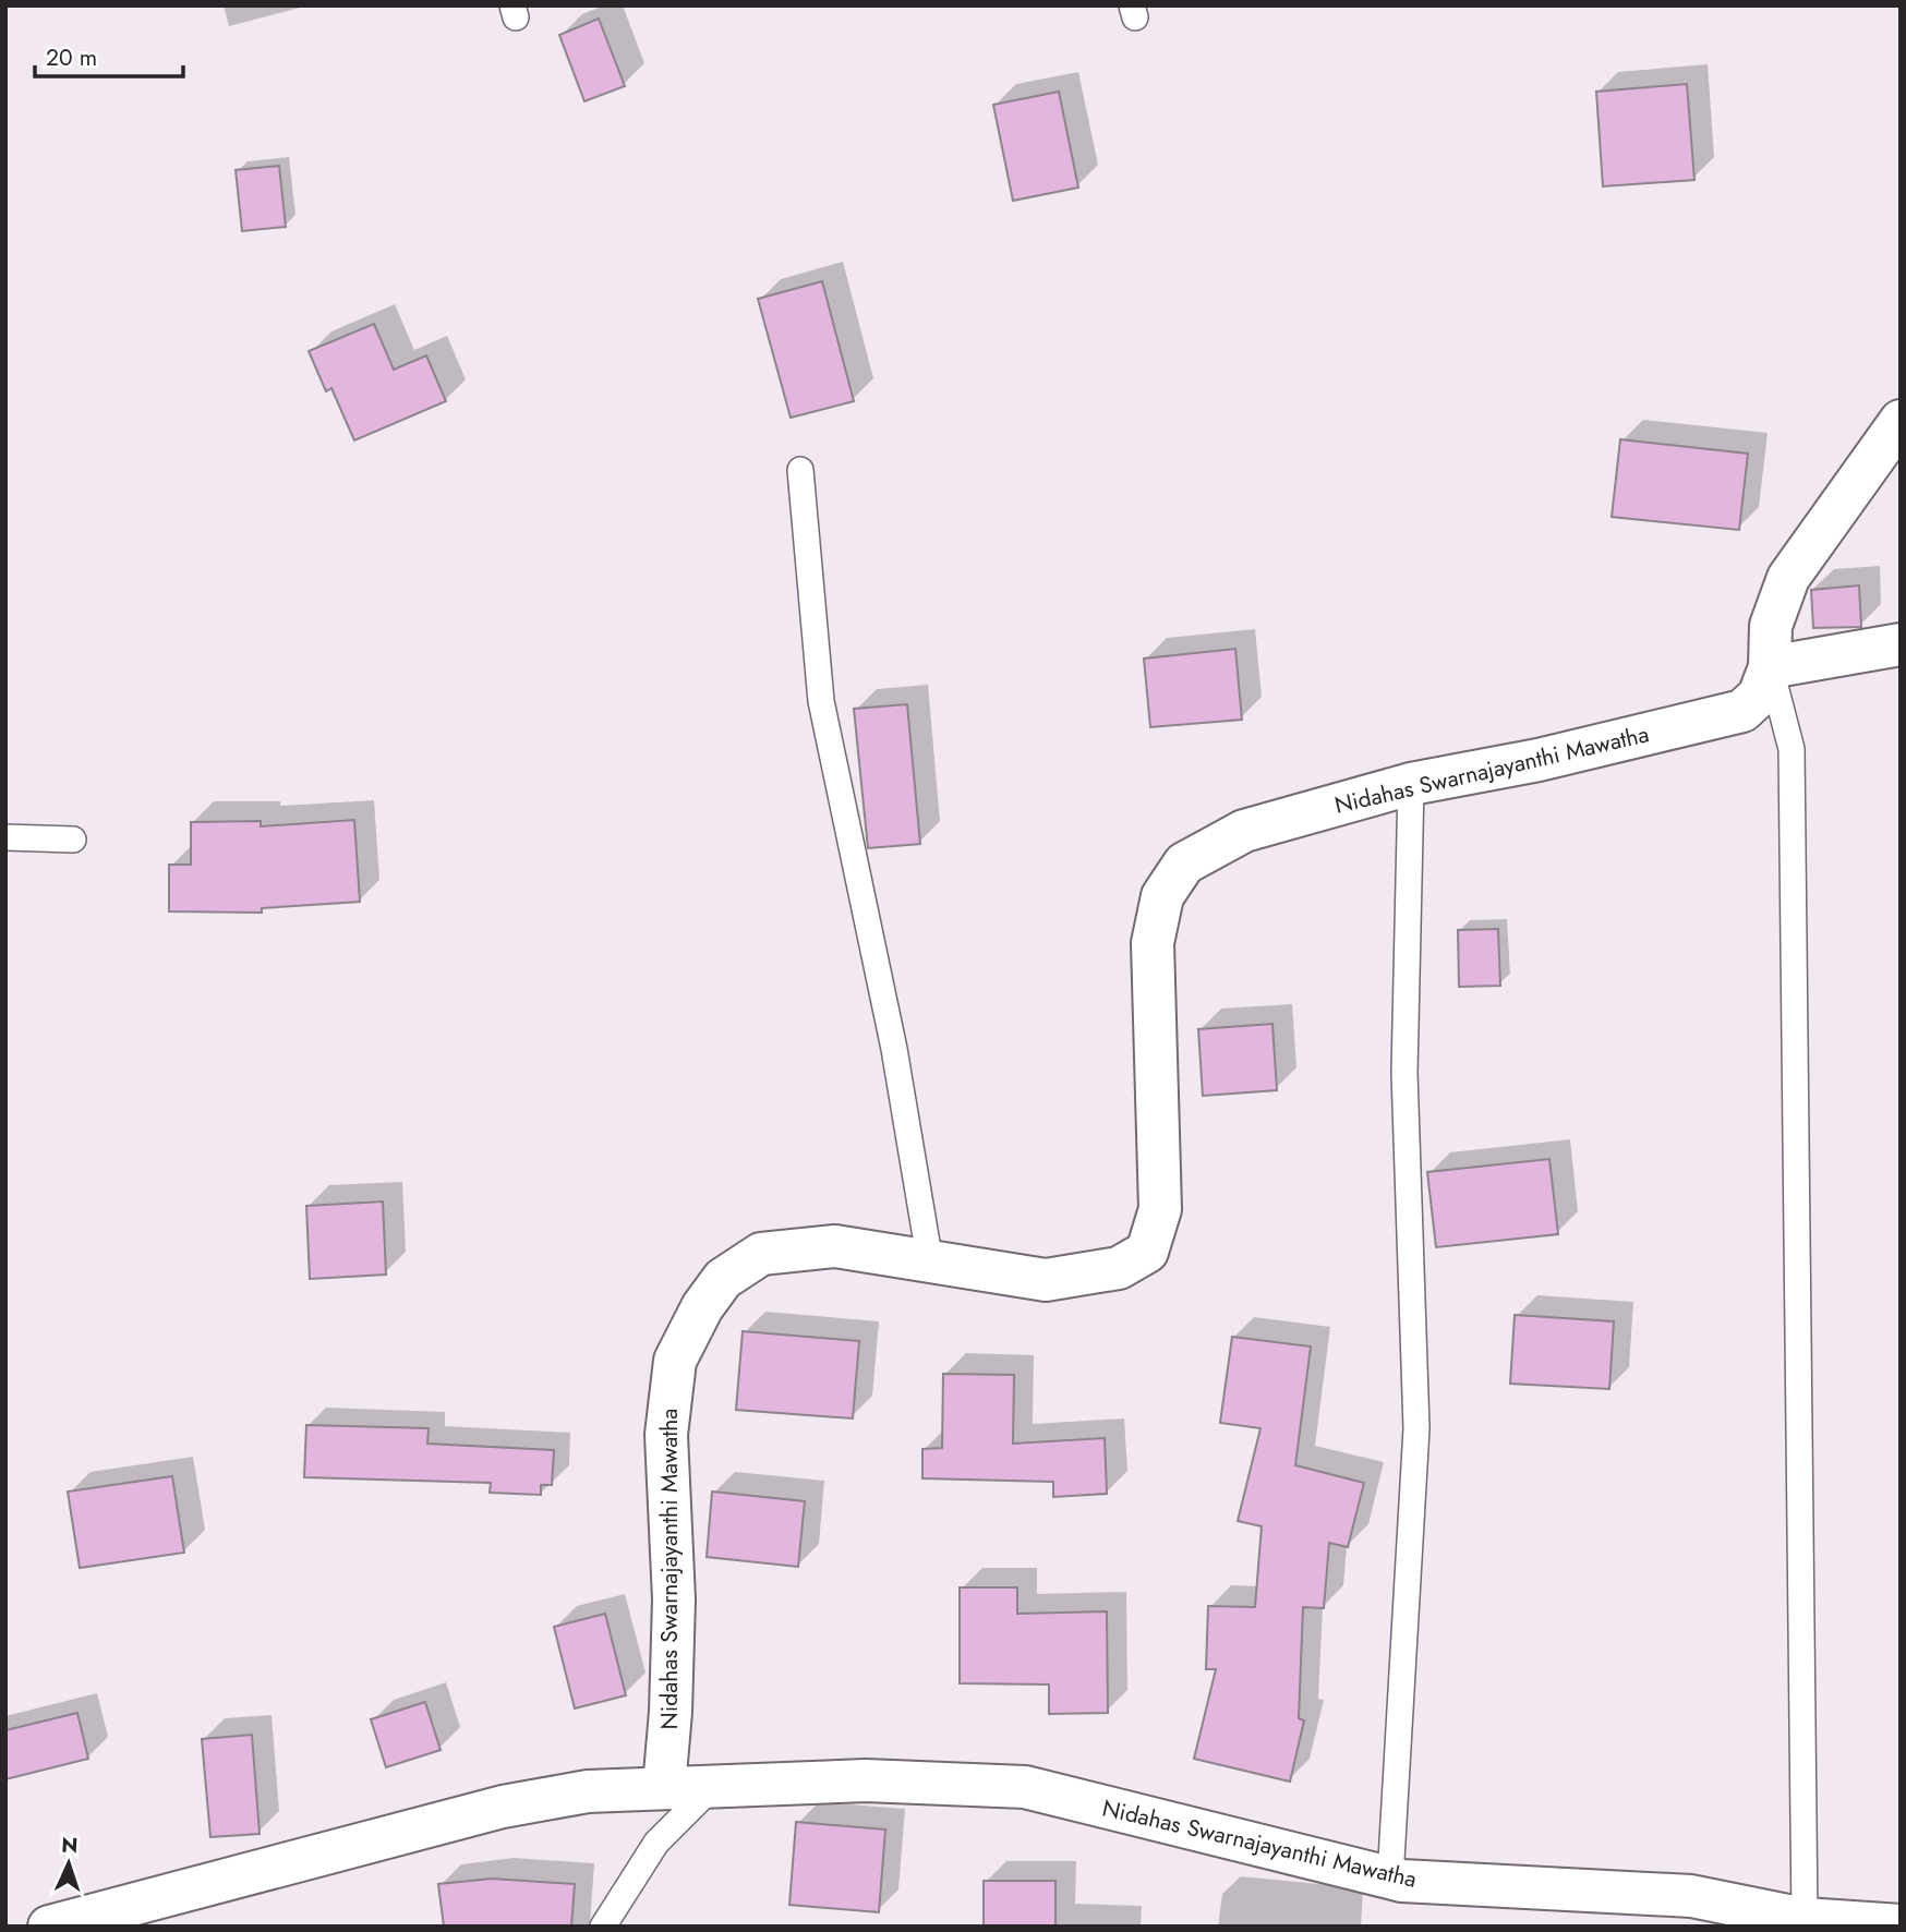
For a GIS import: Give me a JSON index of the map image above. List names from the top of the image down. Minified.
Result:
{"streets":{"street":["Nidahas Swarnajayanthi Mawatha"]},"scale_bar":"20 m","north":"top"}
